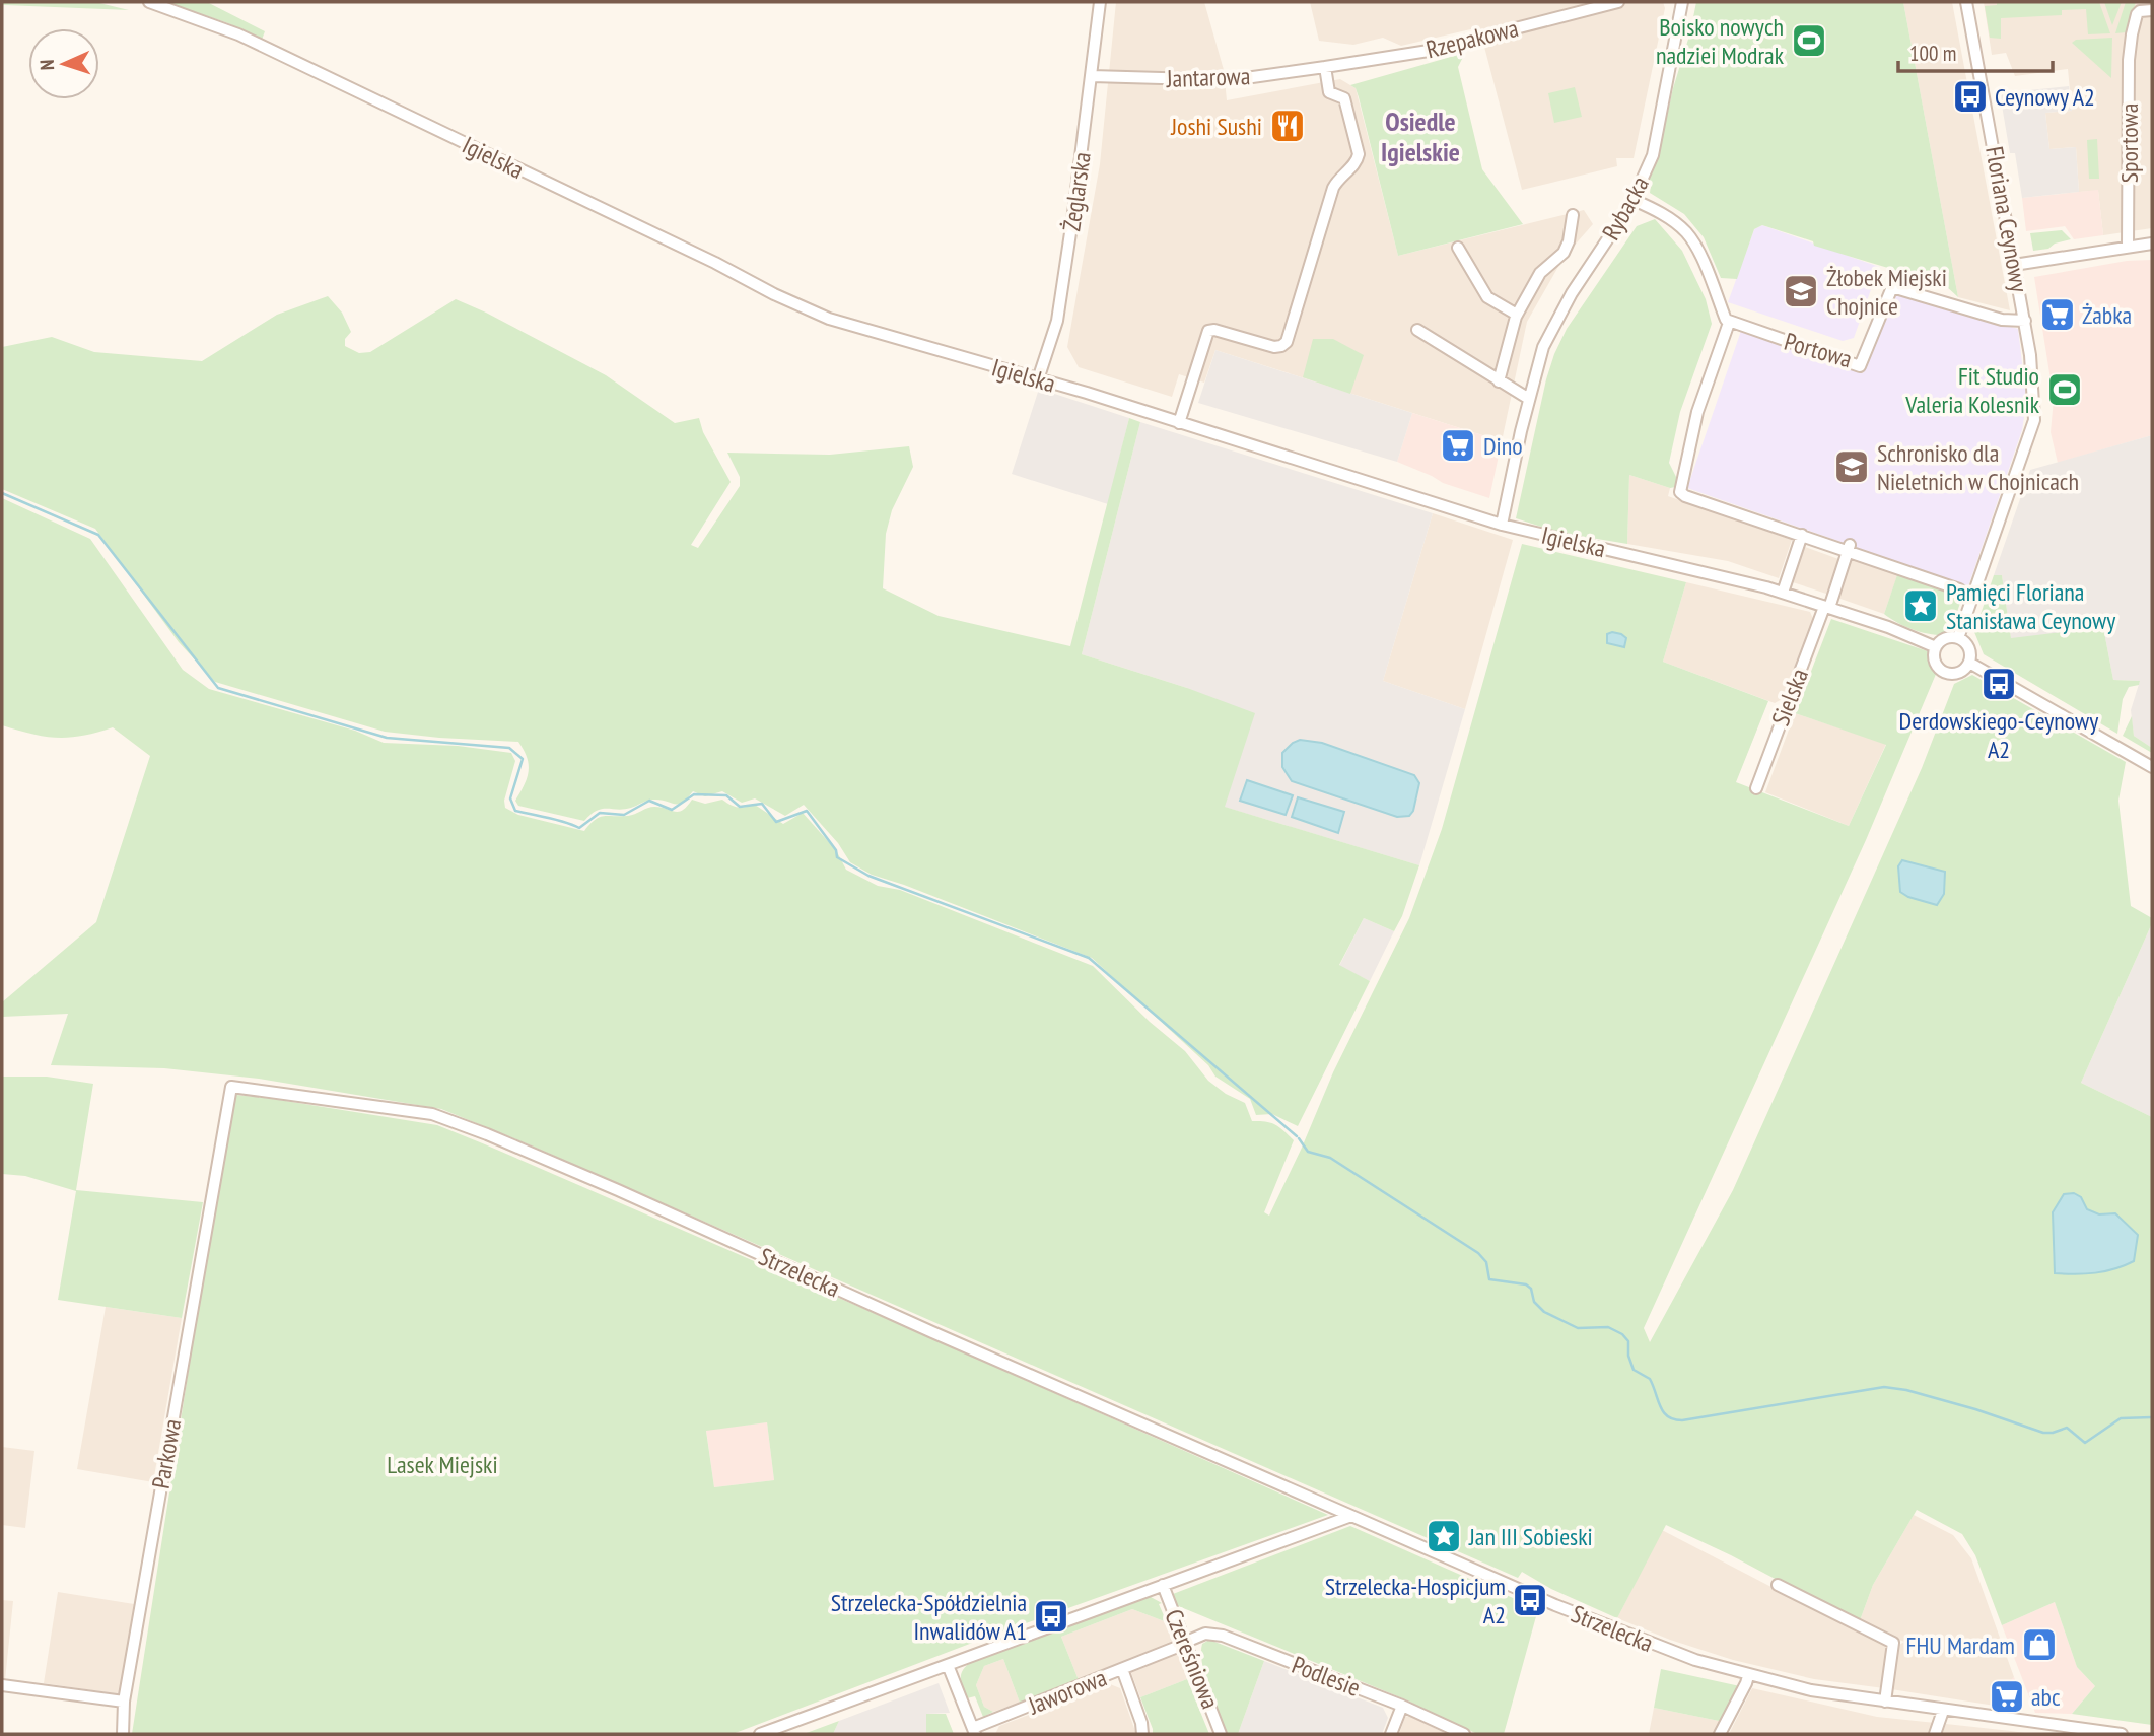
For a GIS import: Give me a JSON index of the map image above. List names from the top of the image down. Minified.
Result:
{"streets":{"street":["Rzepakowa","Jantarowa","Sportowa","Igielska","Żeglarska","Rybacka","Floriana Ceynowy","Portowa","Sielska","Strzelecka","Parkowa","Czereśniowa","Podlesie","Jaworowa"]},"crossings":[["Rzepakowa","Jantarowa"],["Jantarowa","Żeglarska"],["Igielska","Żeglarska"],["Igielska","Rybacka"],["Igielska","Floriana Ceynowy"],["Igielska","Sielska"],["Floriana Ceynowy","Portowa"],["Strzelecka","Parkowa"],["Czereśniowa","Podlesie"]],"districts":["Osiedle Igielskie"],"parks":["Lasek Miejski"],"places":{"sports":["Boisko nowych nadziei Modrak","Fit Studio Valeria Kolesnik"],"bus stop":["Ceynowy A2","Derdowskiego-Ceynowy A2","Strzelecka-Hospicjum A2","Strzelecka-Spółdzielnia Inwalidów A1"],"restaurant":["Joshi Sushi"],"school or university":["Żłobek Miejski Chojnice","Schronisko dla Nieletnich w Chojnicach"],"supermarket":["Żabka","Dino","abc"],"place":["Pamięci Floriana Stanisława Ceynowy","Jan III Sobieski"],"shop":["FHU Mardam"]},"scale_bar":"100 m","north":"left"}
